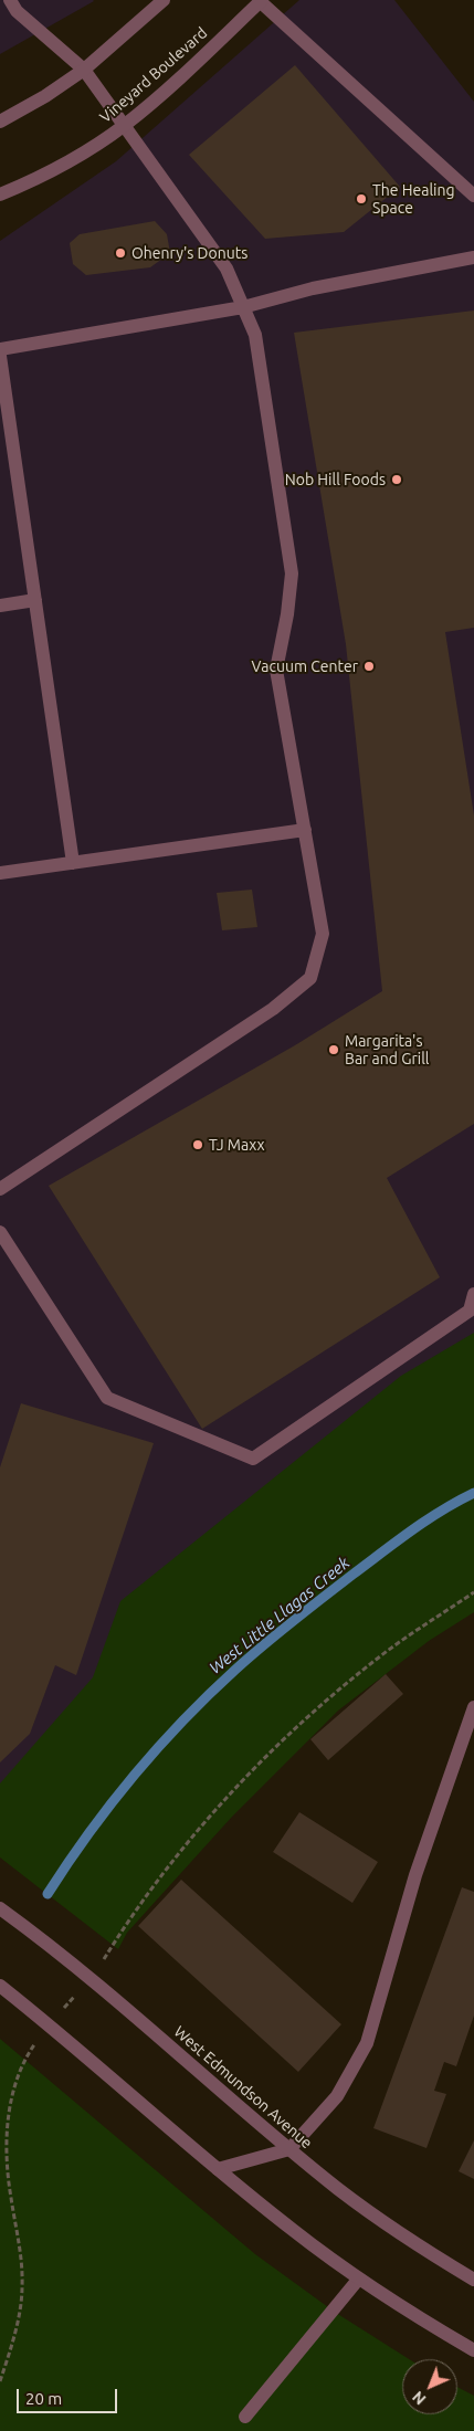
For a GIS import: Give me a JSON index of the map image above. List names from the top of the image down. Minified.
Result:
{"streets":{"street":["Vineyard Boulevard","West Edmundson Avenue"]},"water":["West Little Llagas Creek"],"places":["The Healing Space","Ohenry's Donuts","Nob Hill Foods","Vacuum Center","Margarita's Bar and Grill","TJ Maxx"],"scale_bar":"20 m","north":"bottom left"}
